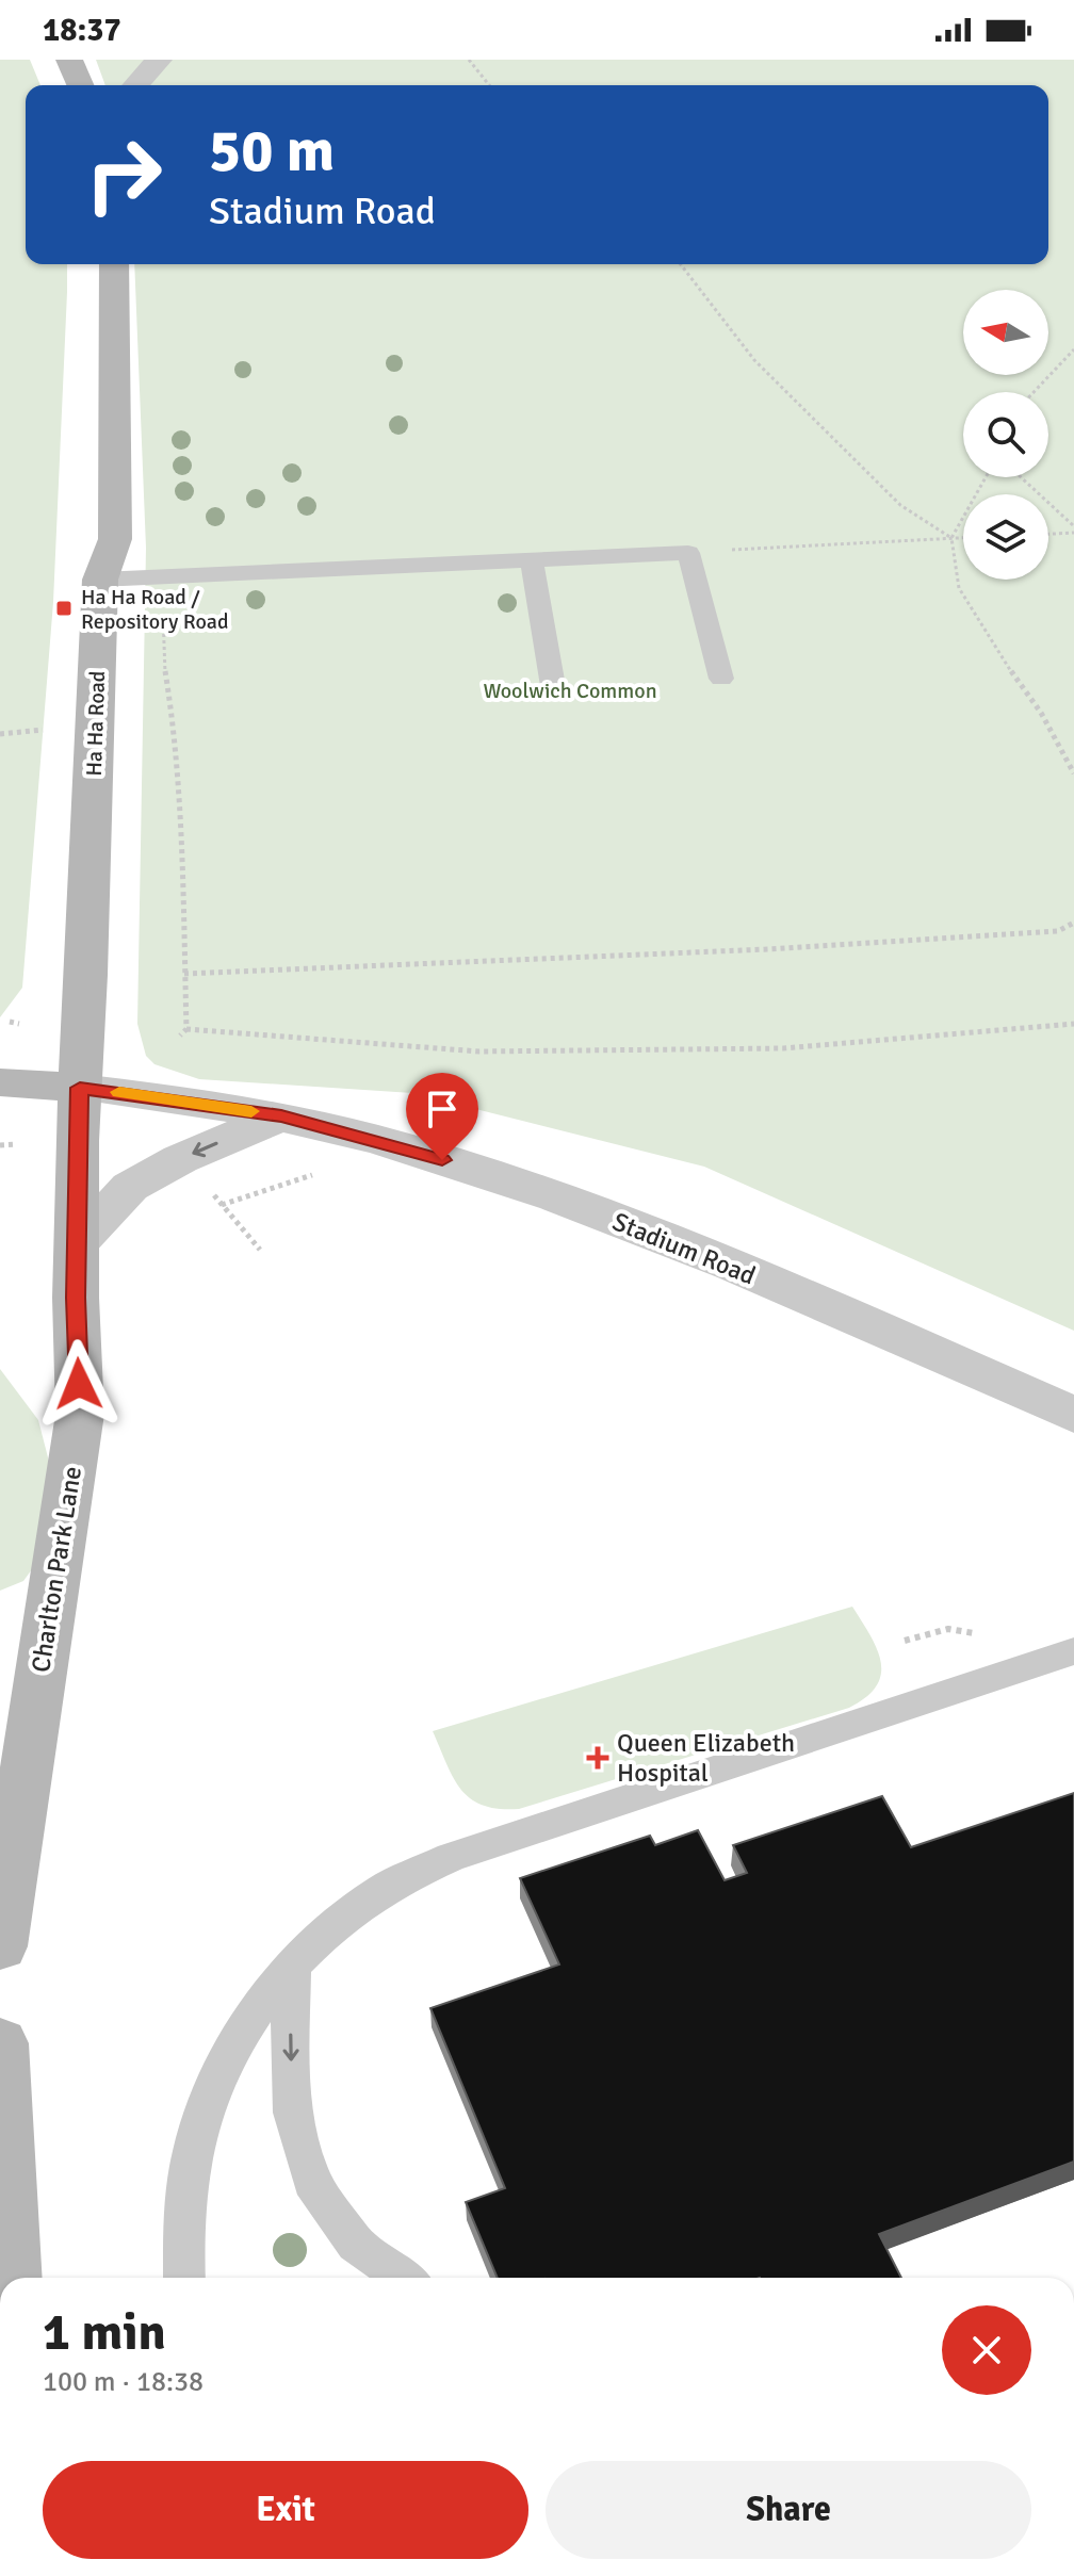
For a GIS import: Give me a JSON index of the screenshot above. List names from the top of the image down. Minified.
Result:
{"streets":{"street":["Ha Ha Road","Stadium Road","Charlton Park Lane"]},"crossings":[["Ha Ha Road","Stadium Road"],["Ha Ha Road","Charlton Park Lane"],["Stadium Road","Charlton Park Lane"]],"parks":["Woolwich Common"],"places":{"transit":["Ha Ha Road / Repository Road"],"health":["Queen Elizabeth Hospital"]},"north":"left","page":{"status":"18:37","turn":["50 m","Stadium Road"],"heading":["1 min","100 m · 18:38"],"buttons":["Exit","Share"]}}
